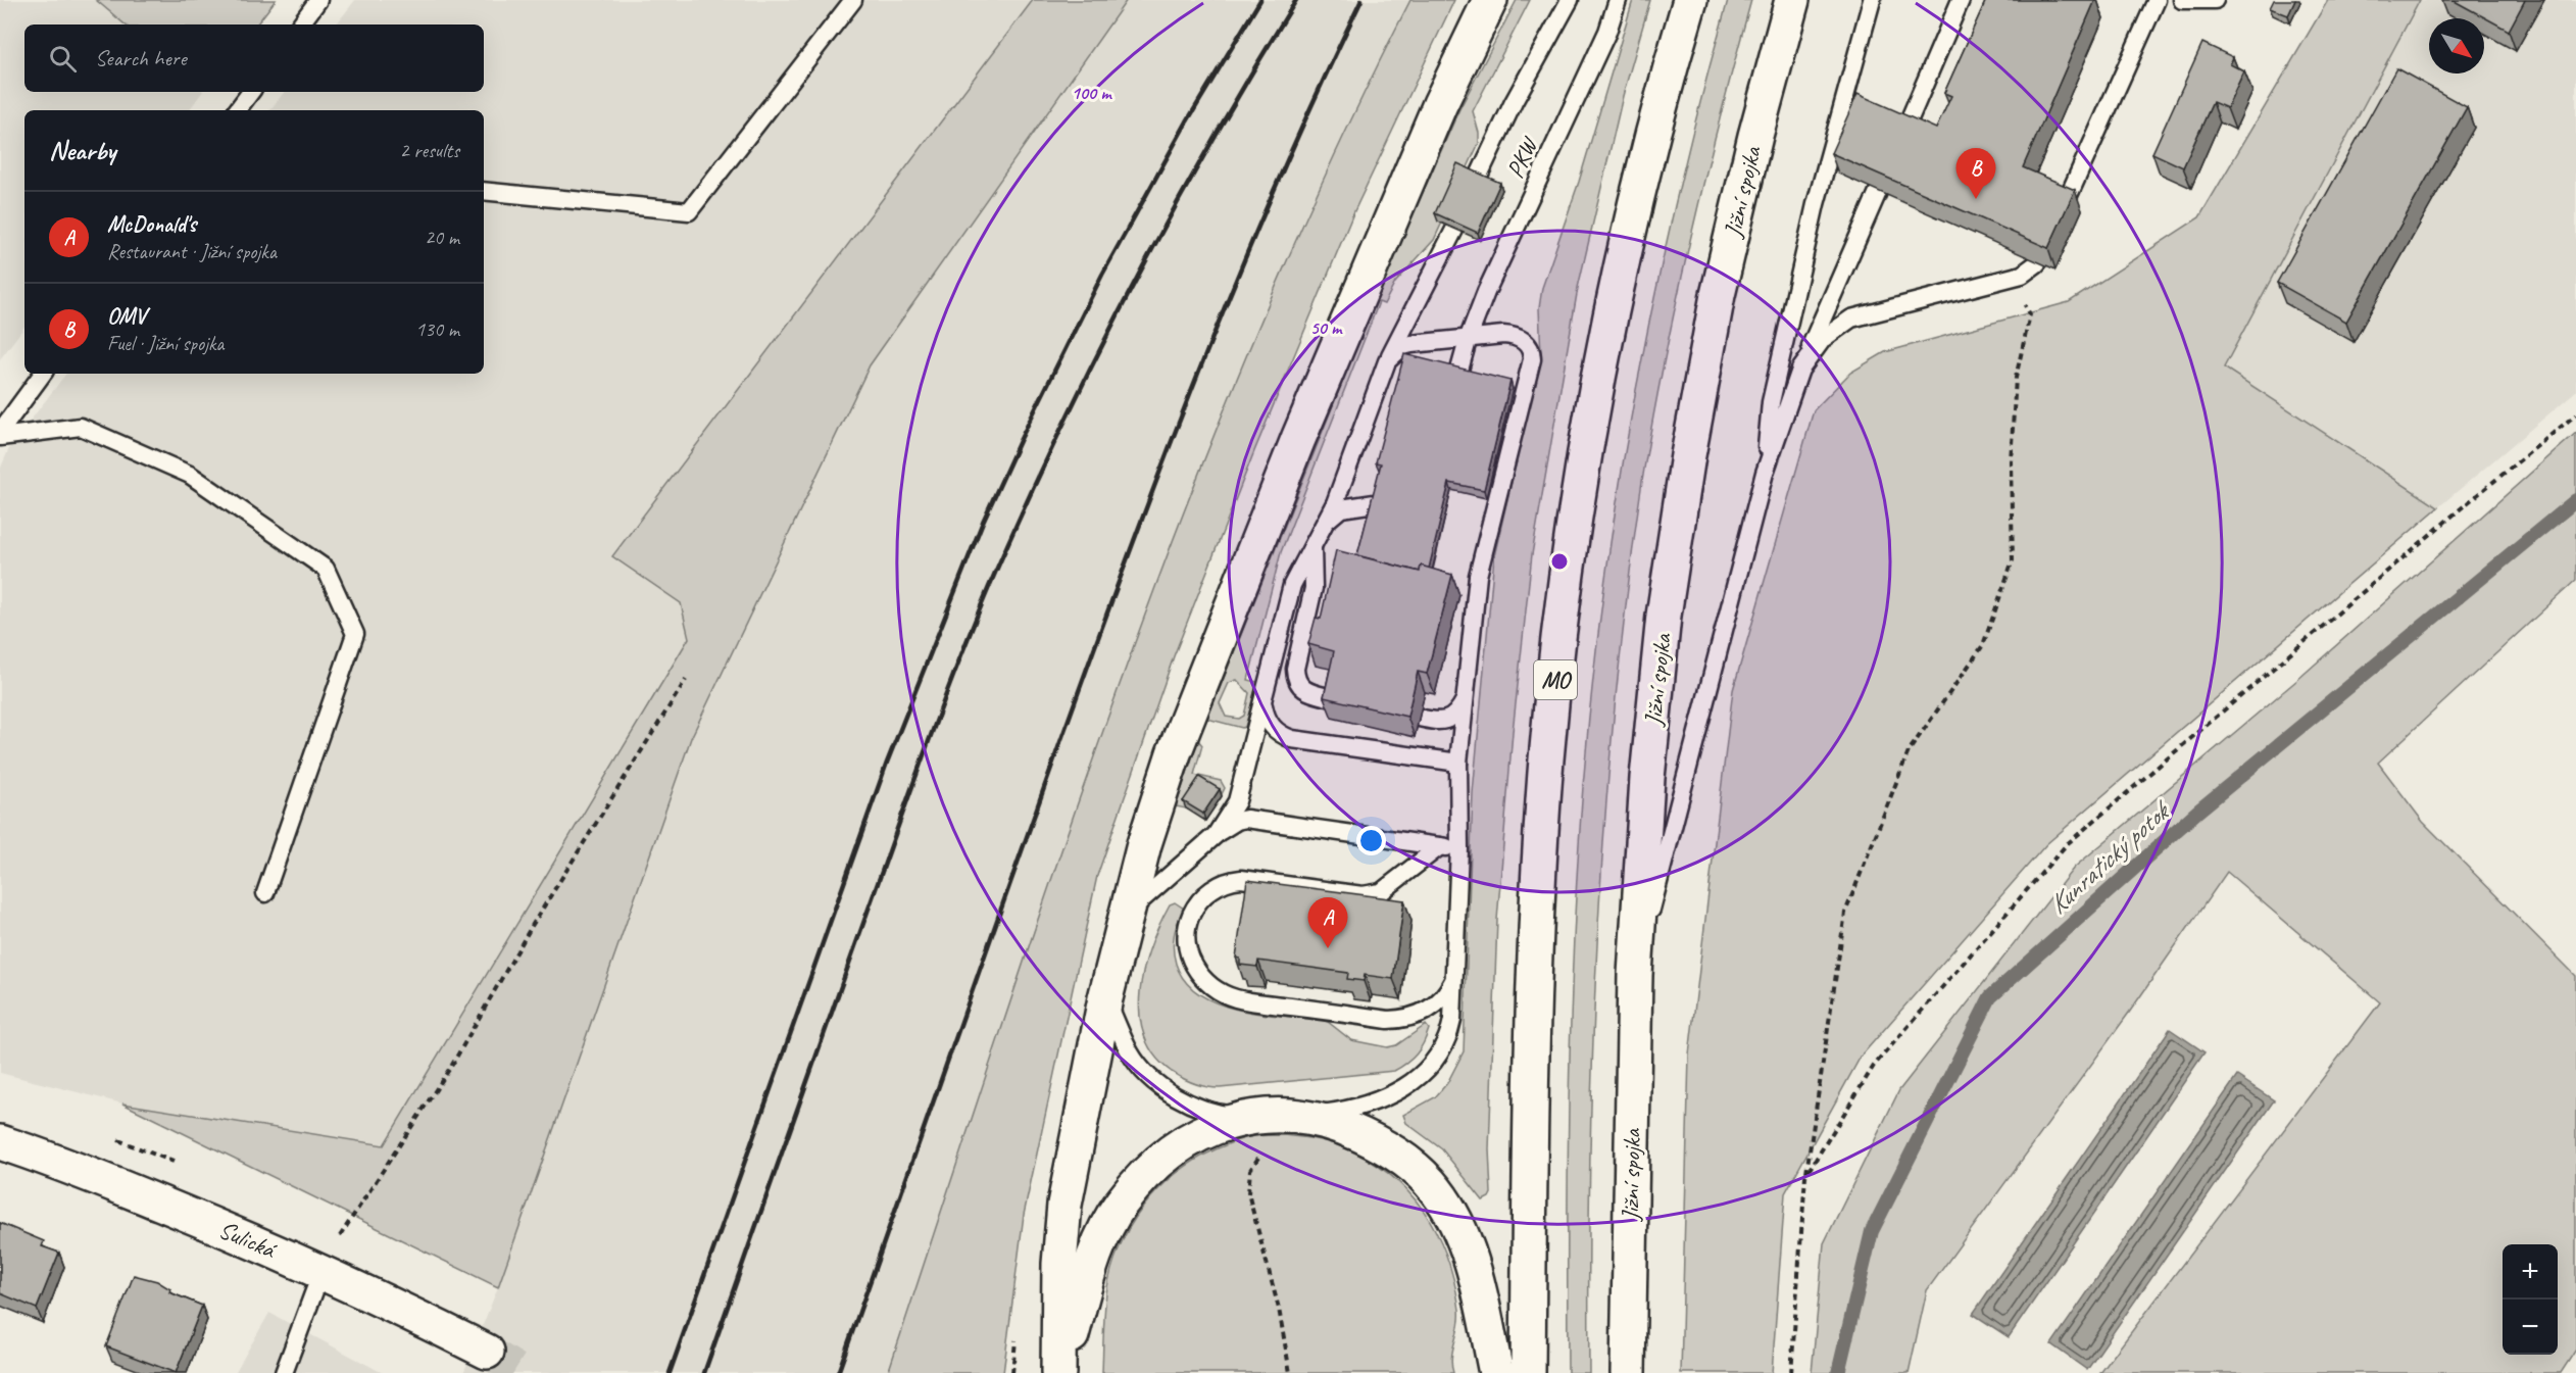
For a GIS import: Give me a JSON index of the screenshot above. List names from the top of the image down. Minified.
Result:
{"streets":{"main road":["Jižní spojka","MO","Sulická"],"lane":["PKW"]},"water":["Kunratický potok"],"north":"bottom right","page":{"search":"Search here","heading":["Nearby","2 results"],"pins":["B","A"],"list":[{"mark":"A","name":"McDonald's","note":"Restaurant · Jižní spojka","value":"20 m"},{"mark":"B","name":"OMV","note":"Fuel · Jižní spojka","value":"130 m"}],"map_buttons":["+","−"]},"rings":["100 m","50 m"]}
